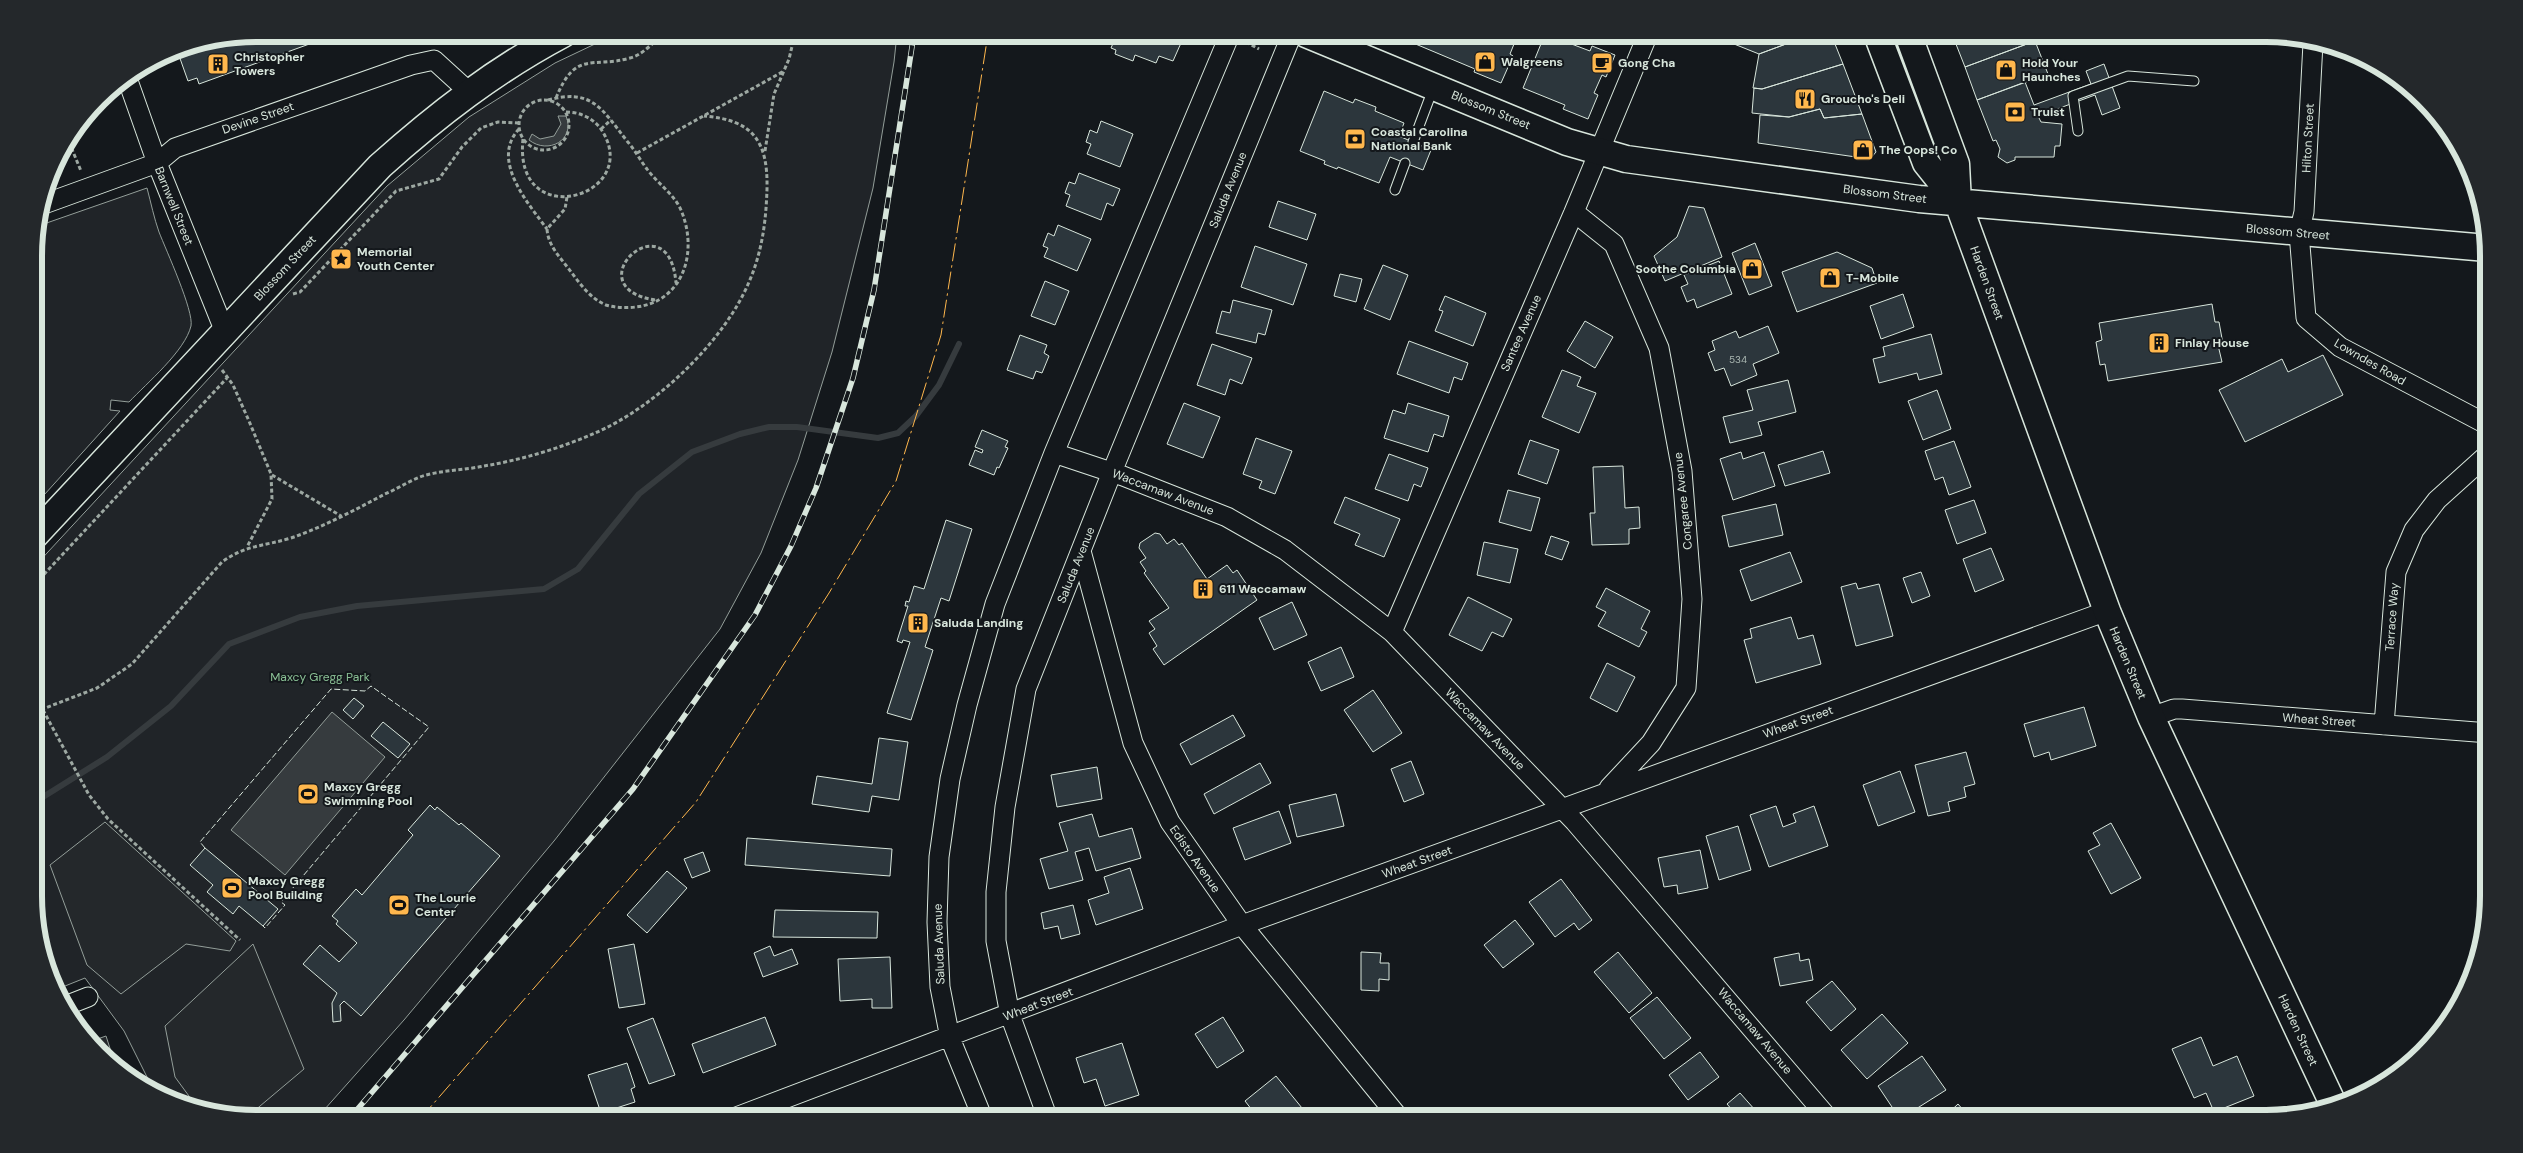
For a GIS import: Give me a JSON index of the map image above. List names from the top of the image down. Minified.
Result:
{"streets":{"main road":["Blossom Street","Harden Street"],"street":["Devine Street","Hilton Street","Saluda Avenue","Barnwell Street","Santee Avenue","Lowndes Road","Waccamaw Avenue","Congaree Avenue","Terrace Way","Wheat Street","Edisto Avenue"]},"crossings":[["Blossom Street","Devine Street"],["Blossom Street","Hilton Street"],["Blossom Street","Barnwell Street"],["Blossom Street","Harden Street"],["Blossom Street","Santee Avenue"],["Blossom Street","Lowndes Road"],["Devine Street","Barnwell Street"],["Hilton Street","Lowndes Road"],["Saluda Avenue","Waccamaw Avenue"],["Saluda Avenue","Wheat Street"],["Saluda Avenue","Edisto Avenue"],["Harden Street","Wheat Street"],["Santee Avenue","Waccamaw Avenue"],["Santee Avenue","Congaree Avenue"],["Waccamaw Avenue","Wheat Street"],["Congaree Avenue","Wheat Street"],["Terrace Way","Wheat Street"],["Wheat Street","Edisto Avenue"]],"parks":["Maxcy Gregg Park"],"places":{"shop":["Walgreens","Hold Your Haunches","The Oops! Co","Soothe Columbia","T-Mobile"],"cafe":["Gong Cha"],"building":["Christopher Towers","Finlay House","611 Waccamaw","Saluda Landing"],"restaurant":["Groucho's Deli"],"bank":["Truist","Coastal Carolina National Bank"],"place":["Memorial Youth Center"],"sports":["Maxcy Gregg Swimming Pool","Maxcy Gregg Pool Building","The Lourie Center"]},"house_numbers":["534"]}
